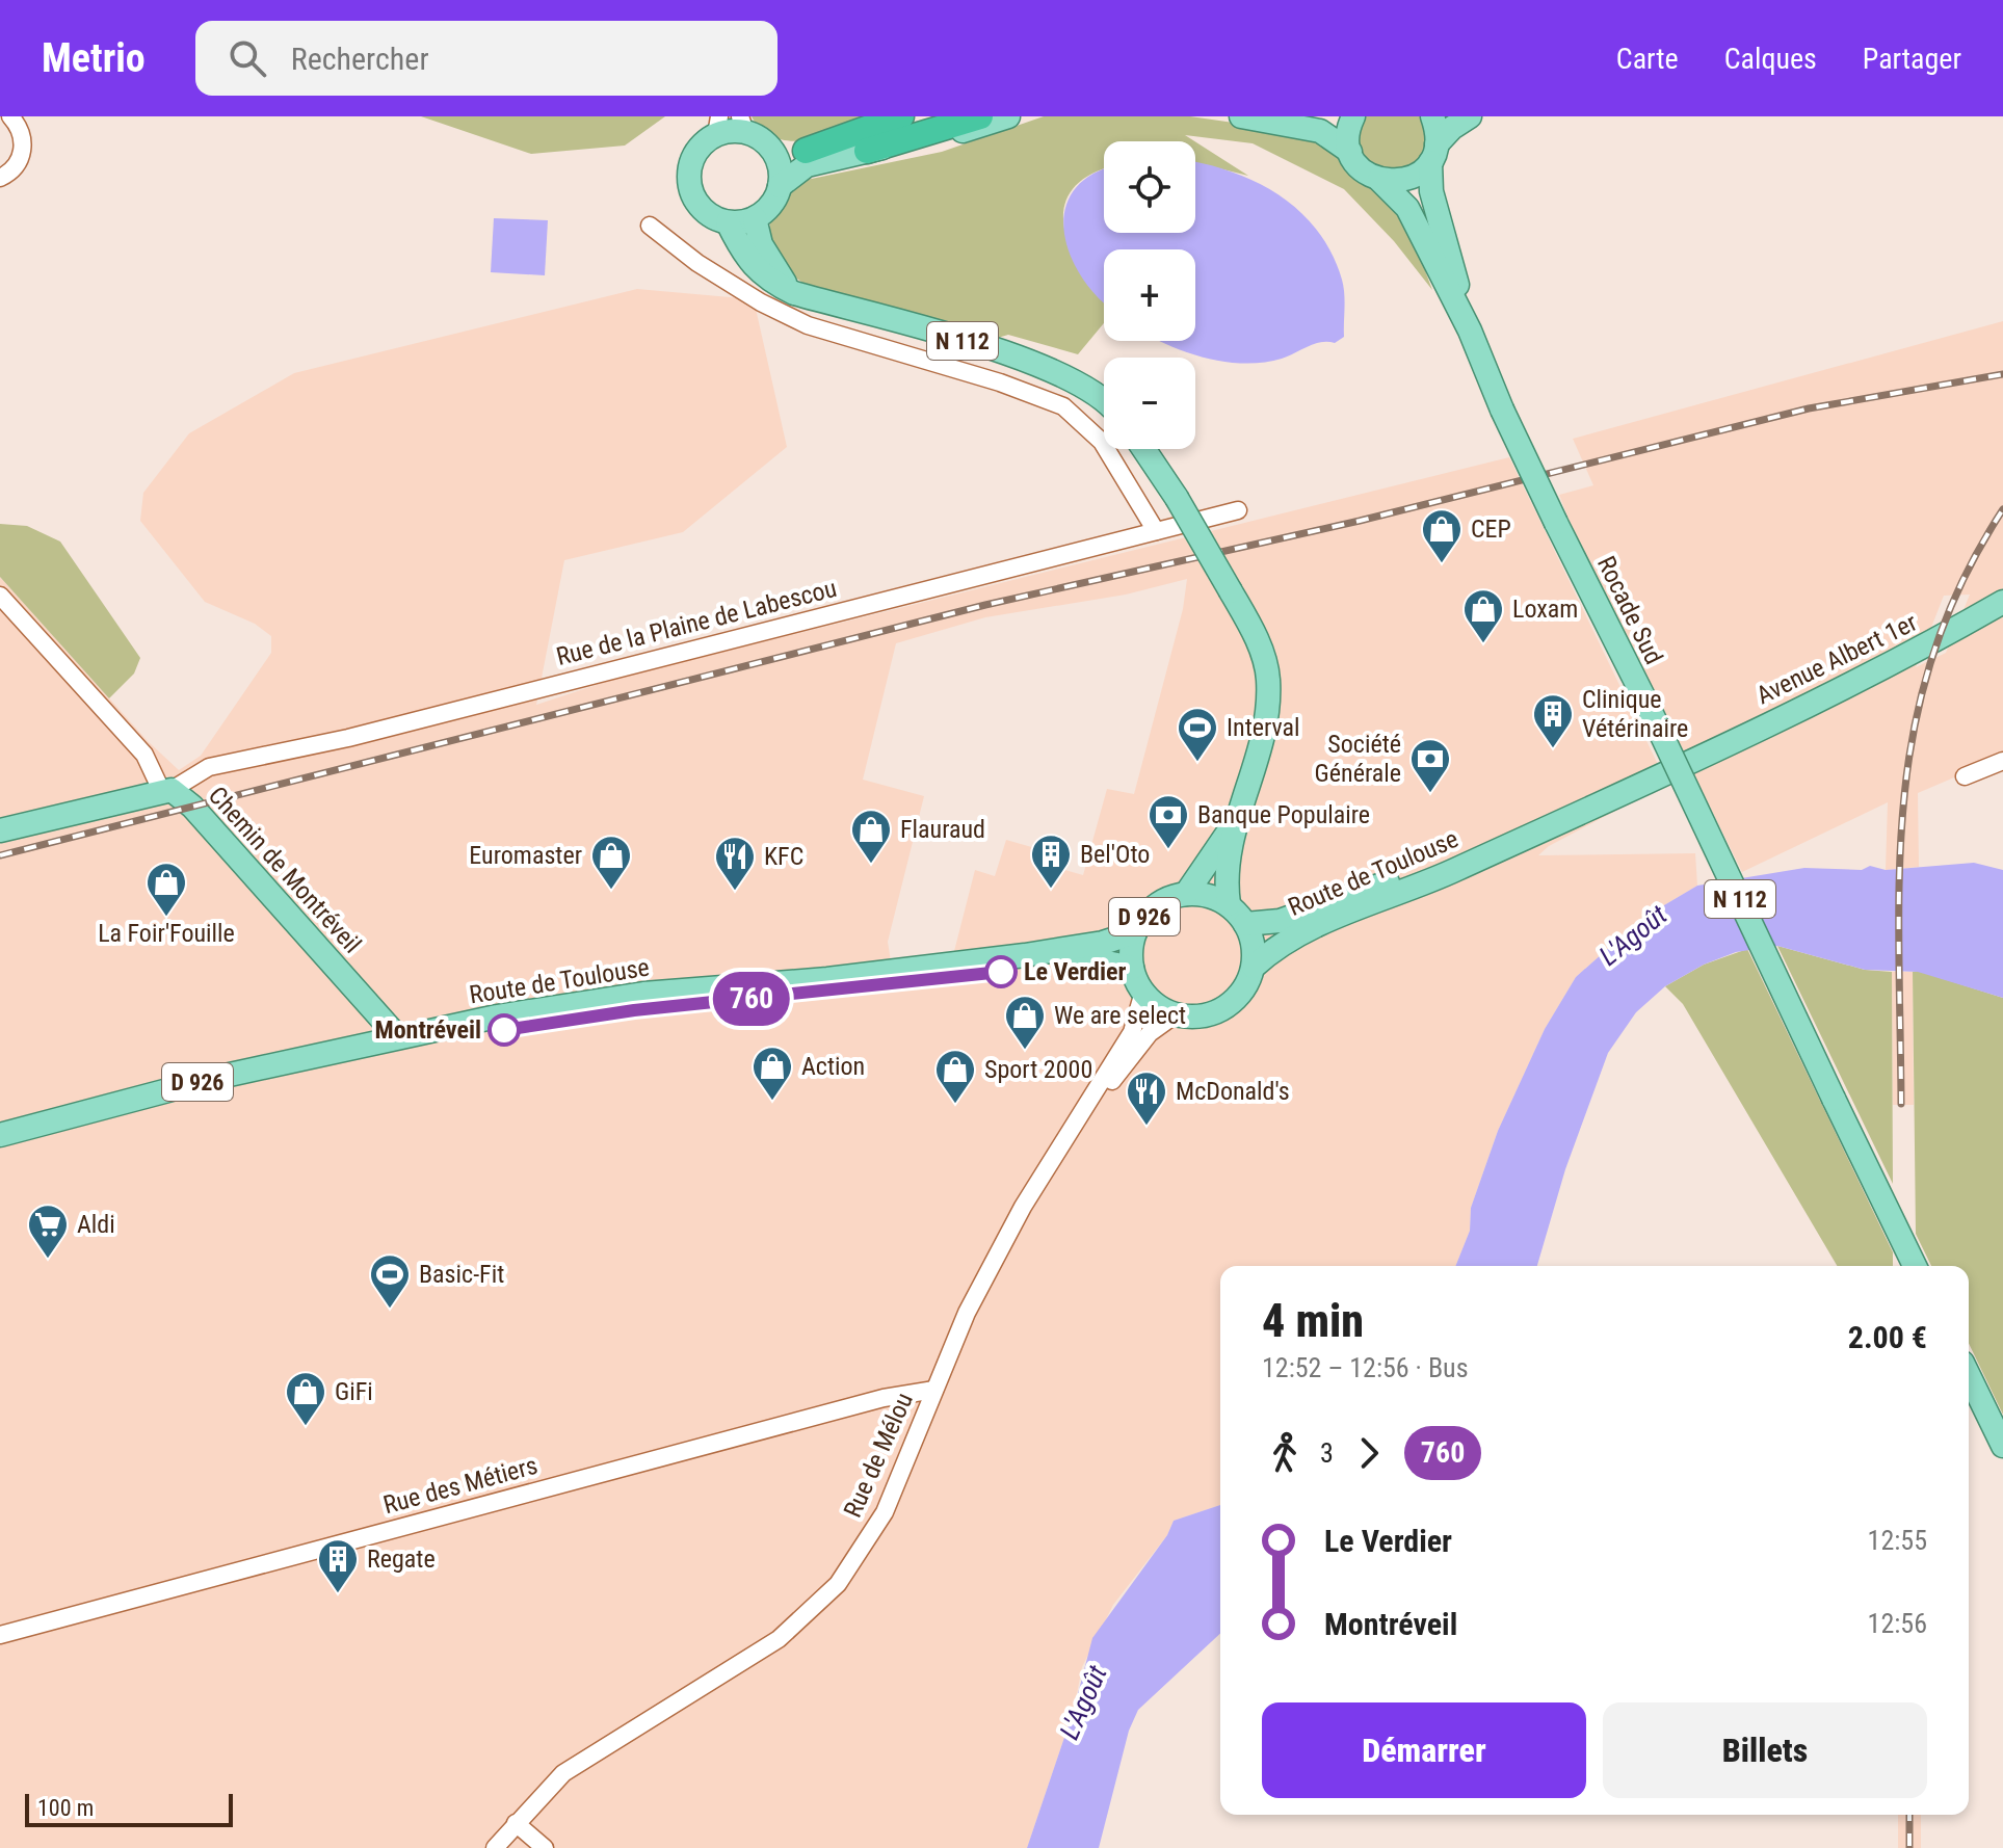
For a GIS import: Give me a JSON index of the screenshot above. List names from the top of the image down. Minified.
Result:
{"streets":{"main road":["N 112","Rocade Sud","Avenue Albert 1er","Chemin de Montréveil","Route de Toulouse","D 926"],"street":["Rue de la Plaine de Labescou","Rue de Mélou","Rue des Métiers"]},"crossings":[["Rue de la Plaine de Labescou","Chemin de Montréveil"],["Avenue Albert 1er","Route de Toulouse"],["Chemin de Montréveil","Route de Toulouse"],["Route de Toulouse","D 926"],["Route de Toulouse","Rue de Mélou"],["D 926","Rue de Mélou"],["Rue de Mélou","Rue des Métiers"]],"water":["L'Agoût"],"places":{"shop":["CEP","Loxam","Flauraud","Euromaster","La Foir'Fouille","We are select","Action","Sport 2000","GiFi"],"building":["Clinique Vétérinaire","Bel'Oto","Regate"],"sports":["Interval","Basic-Fit"],"bank":["Société Générale","Banque Populaire"],"restaurant":["KFC","McDonald's"],"other":["Le Verdier","Montréveil"],"supermarket":["Aldi"]},"lines":["bus line 760"],"scale_bar":"100 m","page":{"header":"Metrio","search":"Rechercher","nav":["Carte","Calques","Partager"],"on_map":"760","map_buttons":["+","−"],"heading":["4 min","12:52 – 12:56 · Bus","2.00 €"],"legs":["3","760"],"list":[{"name":"Le Verdier","value":"12:55"},{"name":"Montréveil","value":"12:56"}],"buttons":["Démarrer","Billets"],"scale":"100 m"}}
